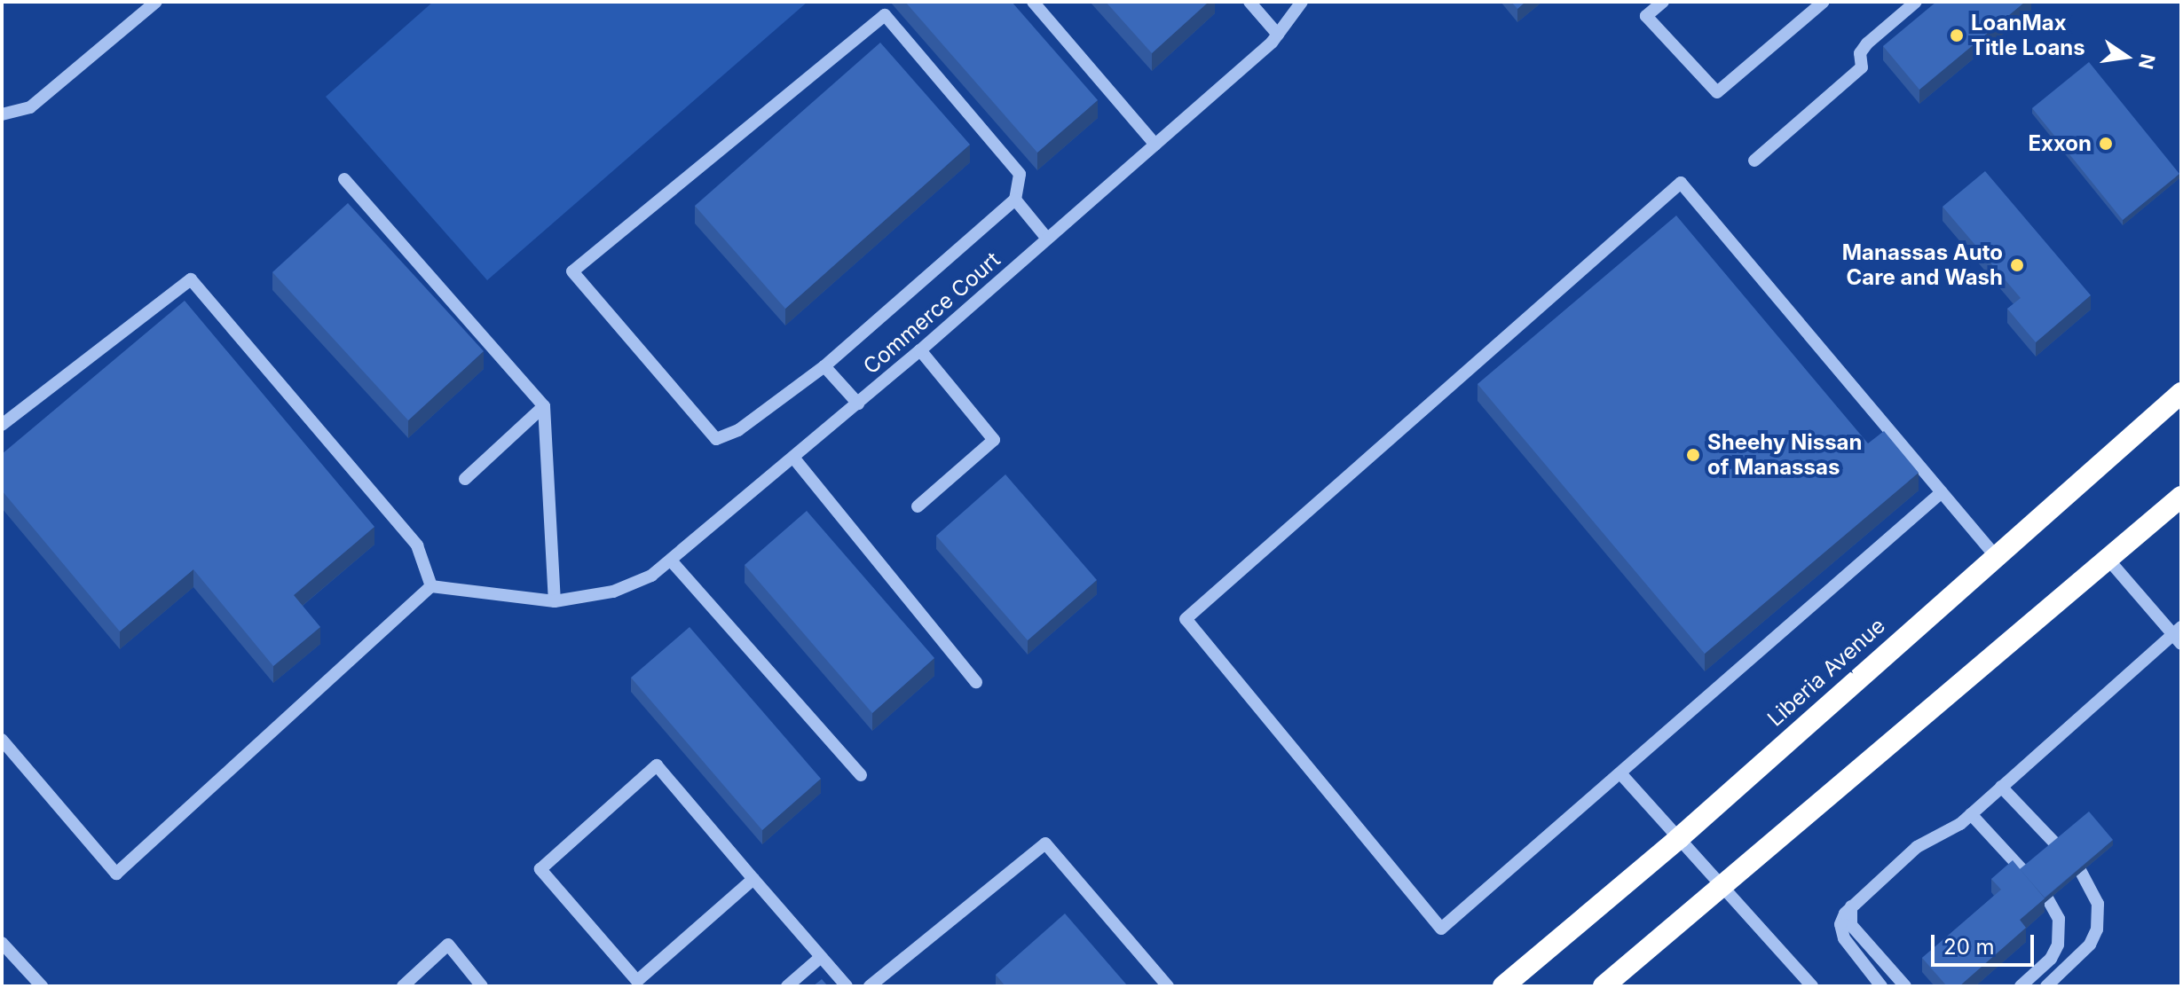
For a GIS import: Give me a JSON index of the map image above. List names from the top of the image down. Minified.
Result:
{"streets":{"highway":["Liberia Avenue"],"lane":["Commerce Court"]},"places":["LoanMax Title Loans","Exxon","Manassas Auto Care and Wash","Sheehy Nissan of Manassas"],"scale_bar":"20 m","north":"right"}
